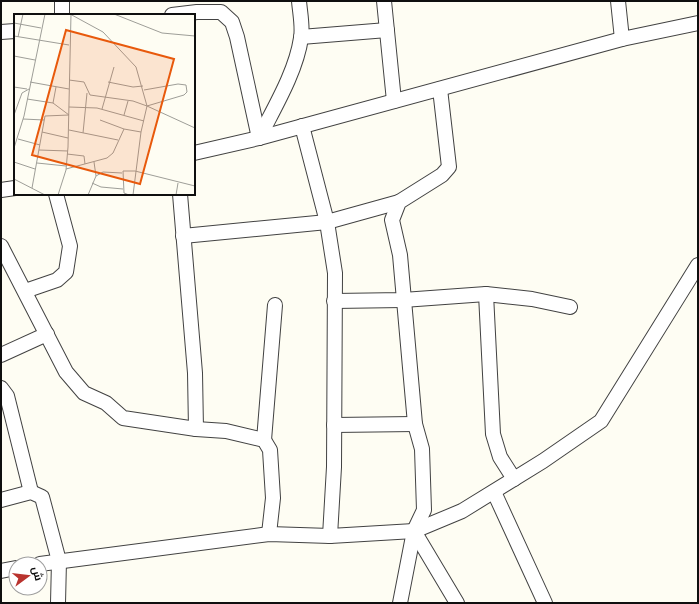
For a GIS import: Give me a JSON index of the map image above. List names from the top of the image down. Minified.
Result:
{"north":"right"}
